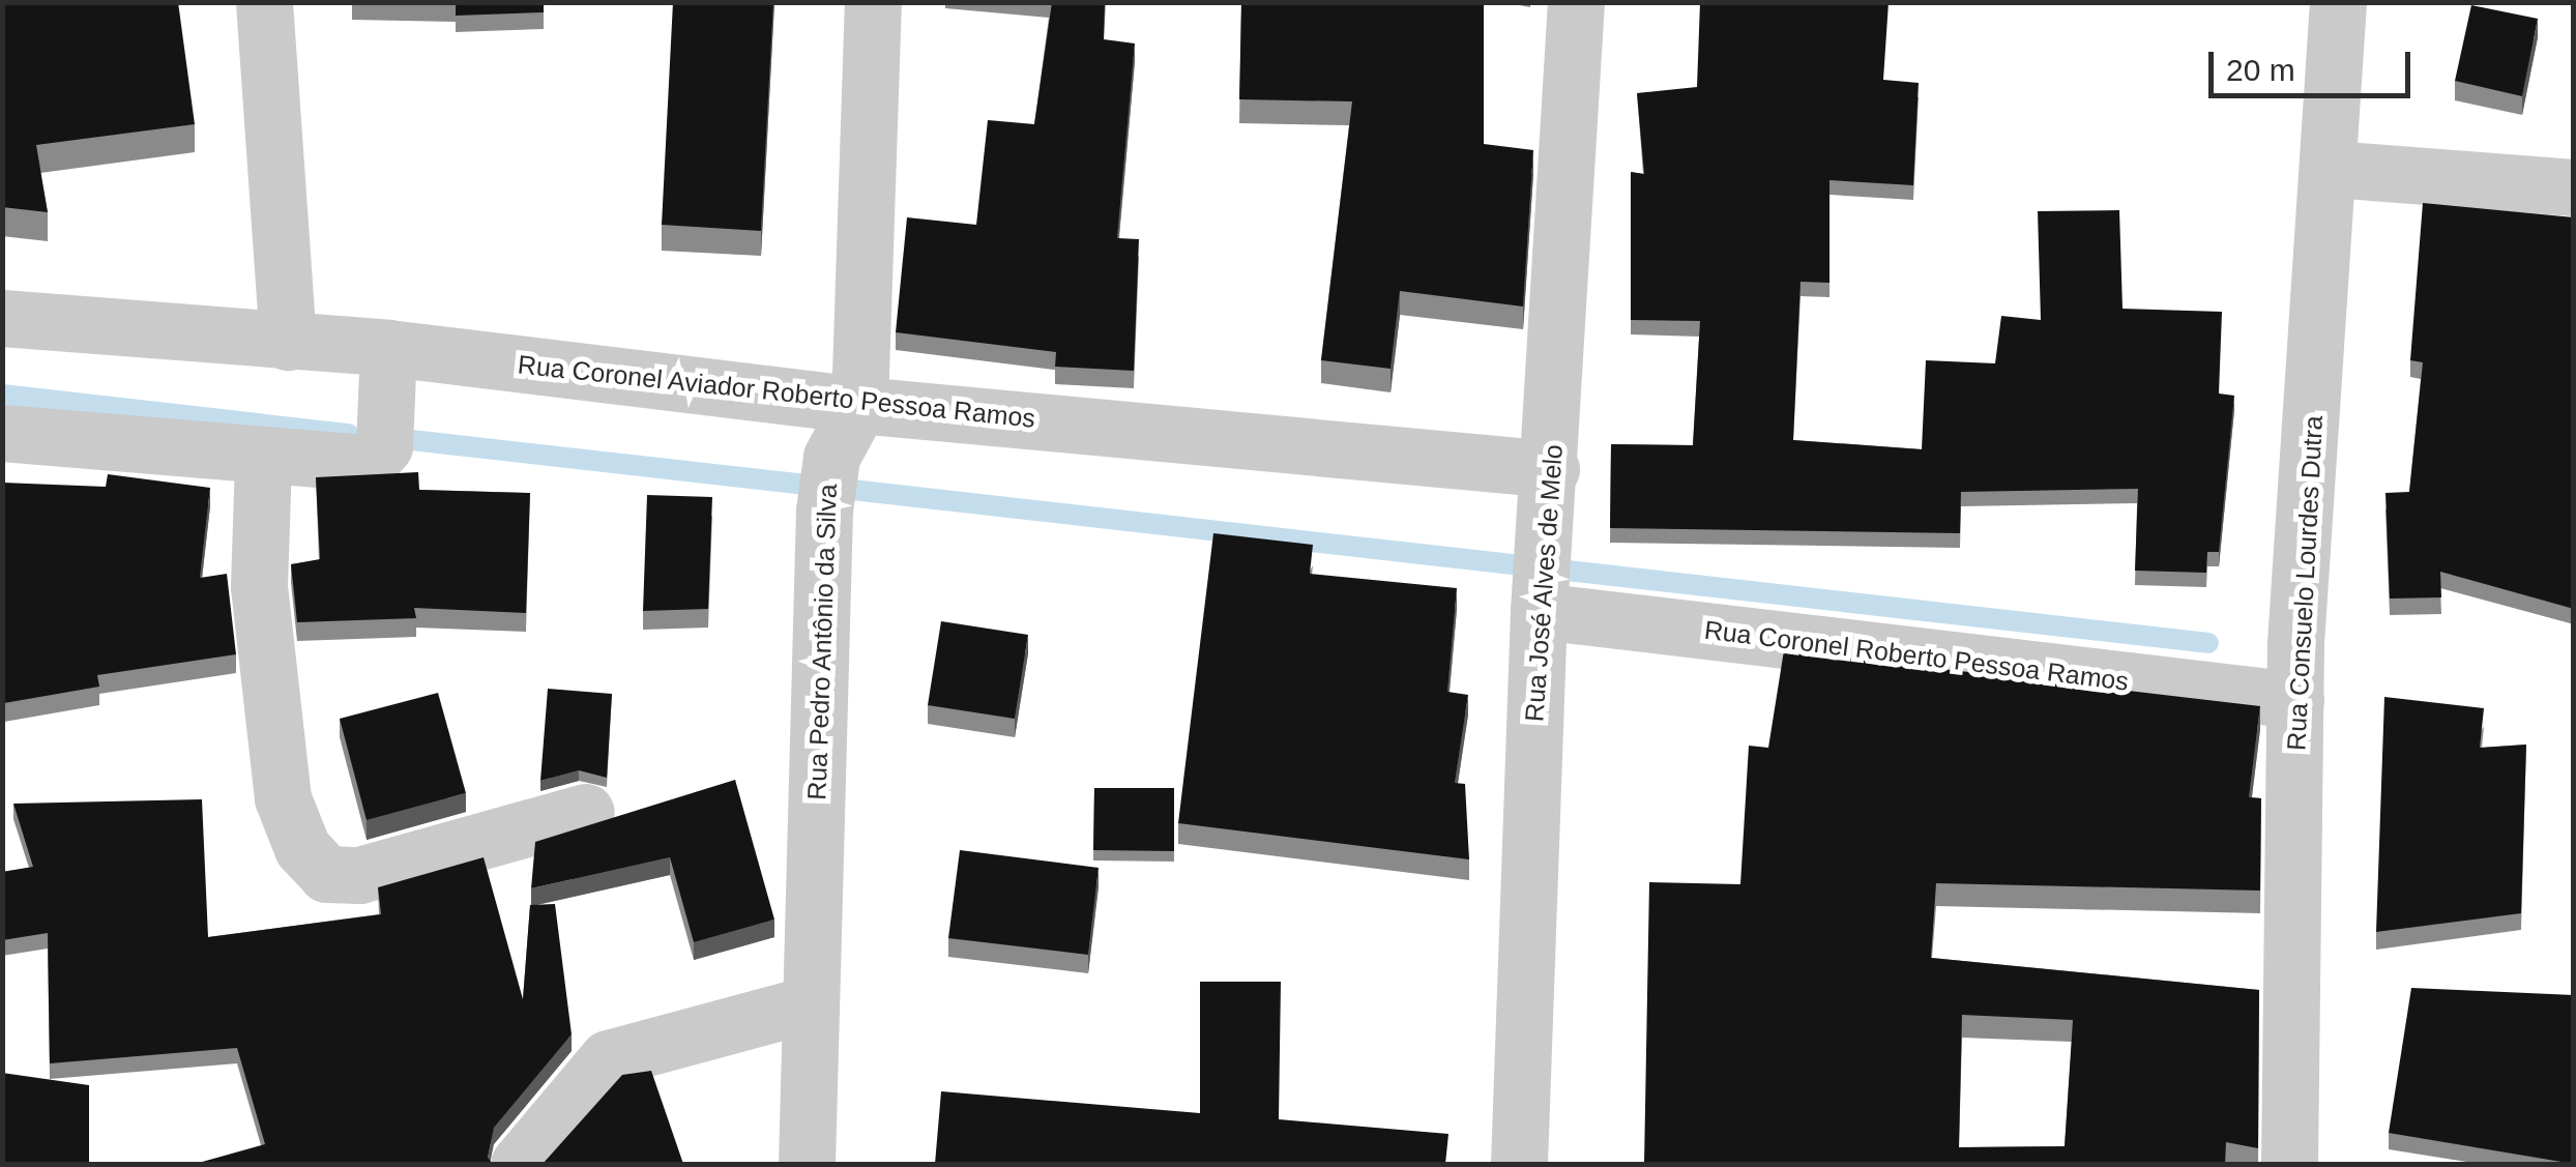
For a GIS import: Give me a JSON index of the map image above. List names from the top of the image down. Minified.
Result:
{"streets":{"street":["Rua Coronel Aviador Roberto Pessoa Ramos","Rua José Alves de Melo","Rua Consuelo Lourdes Dutra","Rua Pedro Antônio da Silva","Rua Coronel Roberto Pessoa Ramos"]},"crossings":[["Rua Coronel Aviador Roberto Pessoa Ramos","Rua José Alves de Melo"],["Rua Coronel Aviador Roberto Pessoa Ramos","Rua Pedro Antônio da Silva"],["Rua José Alves de Melo","Rua Coronel Roberto Pessoa Ramos"],["Rua Consuelo Lourdes Dutra","Rua Coronel Roberto Pessoa Ramos"]],"scale_bar":"20 m"}
